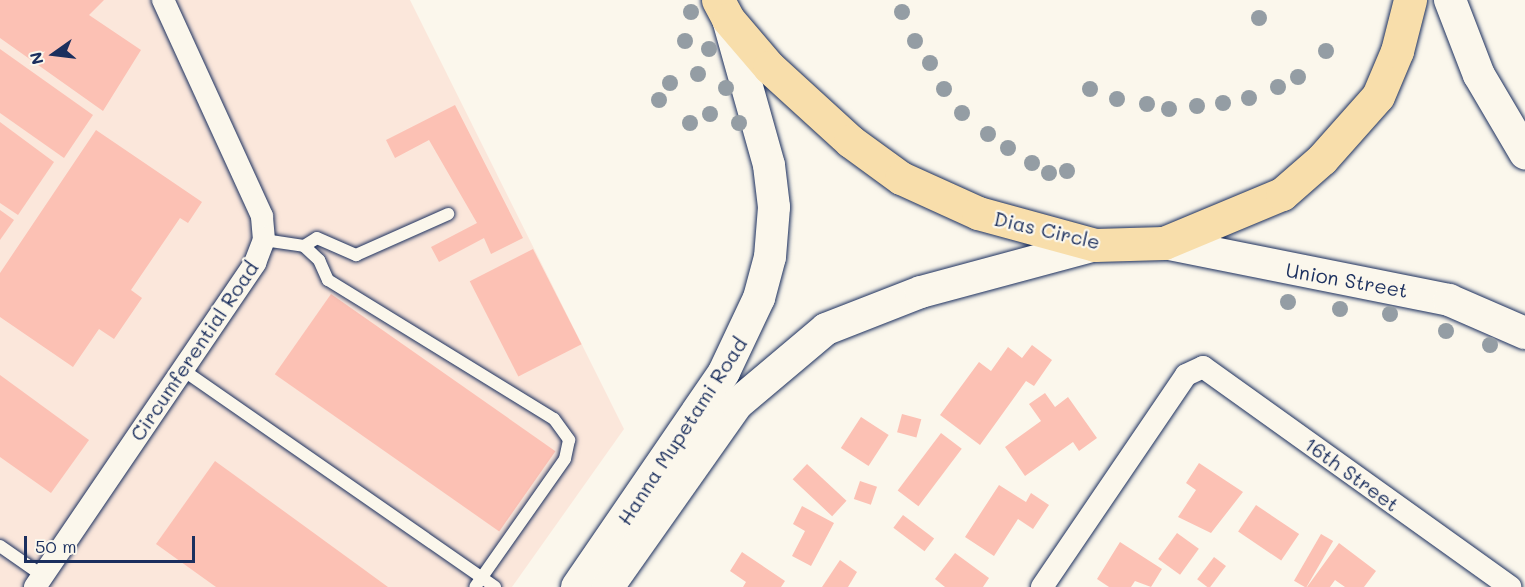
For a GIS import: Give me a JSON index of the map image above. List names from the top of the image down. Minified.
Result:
{"streets":{"highway":["Dias Circle"],"main road":["Union Street","Hanna Mupetami Road"],"street":["Circumferential Road","16th Street"]},"crossings":[["Dias Circle","Union Street"],["Dias Circle","Hanna Mupetami Road"]],"scale_bar":"50 m","north":"left"}
